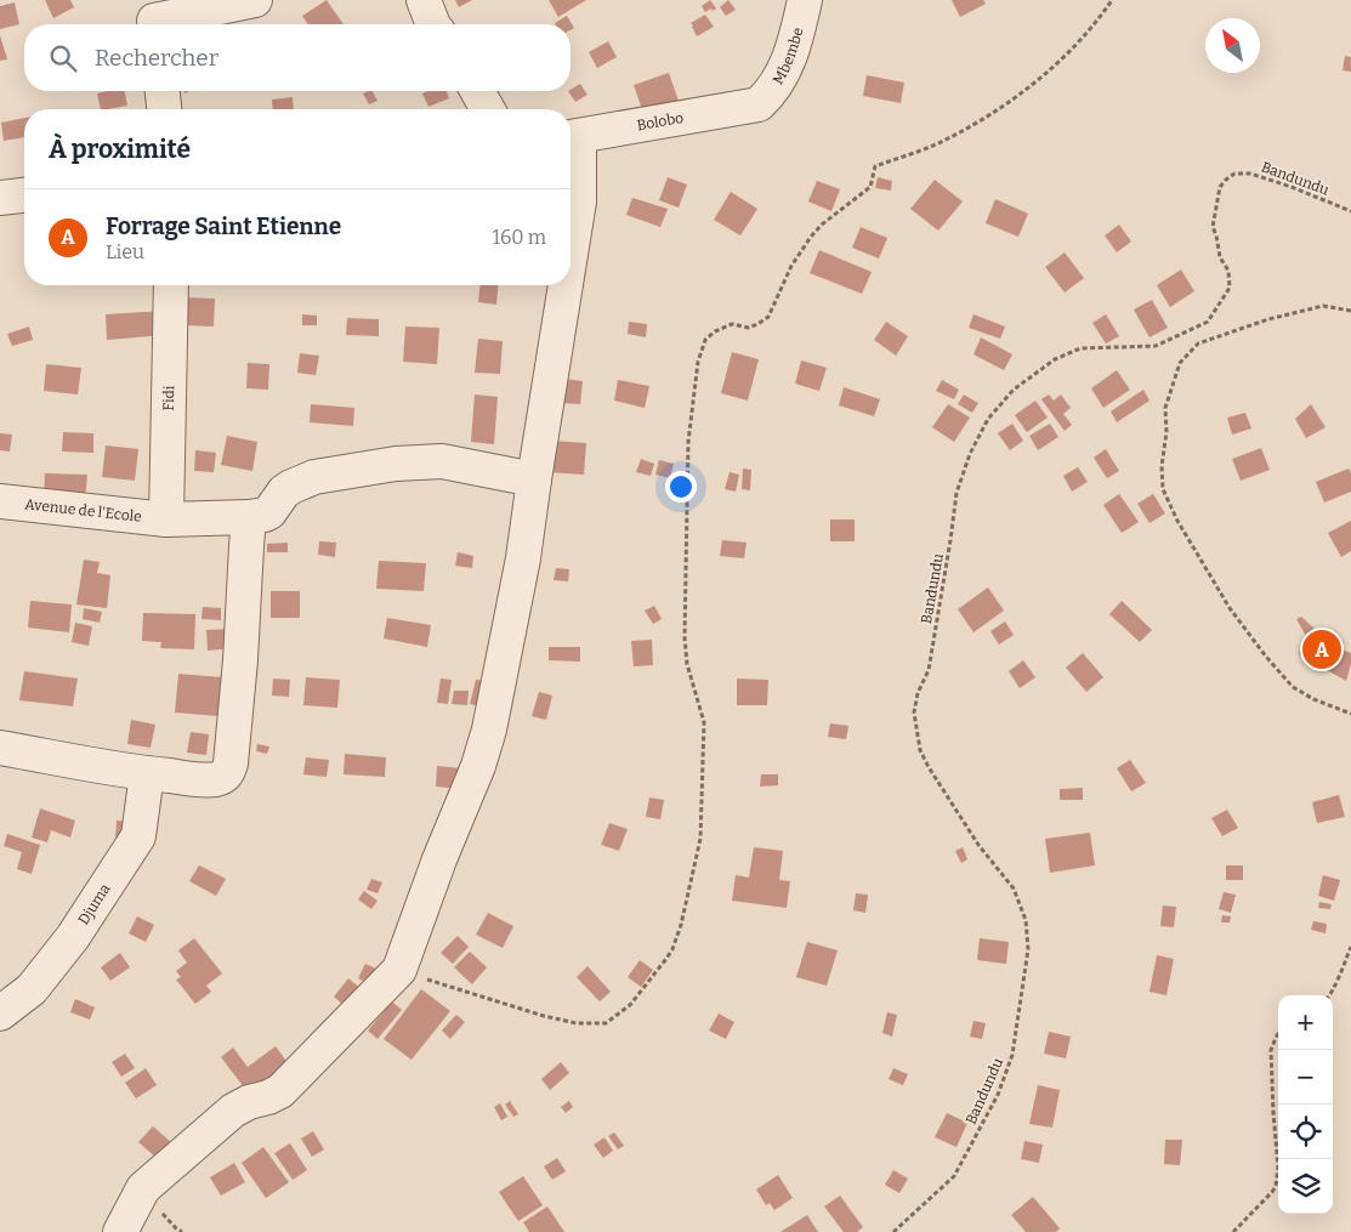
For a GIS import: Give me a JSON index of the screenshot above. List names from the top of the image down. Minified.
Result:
{"streets":{"street":["Mbembe","Bolobo","Fidi","Avenue de l'Ecole","Djuma"],"path":["Bandundu"]},"crossings":[["Mbembe","Bolobo"],["Fidi","Avenue de l'Ecole"]],"north":"top left","page":{"search":"Rechercher","heading":"À proximité","list":[{"mark":"A","name":"Forrage Saint Etienne","note":"Lieu","value":"160 m"}],"pins":"A","map_buttons":["+","−"]}}
